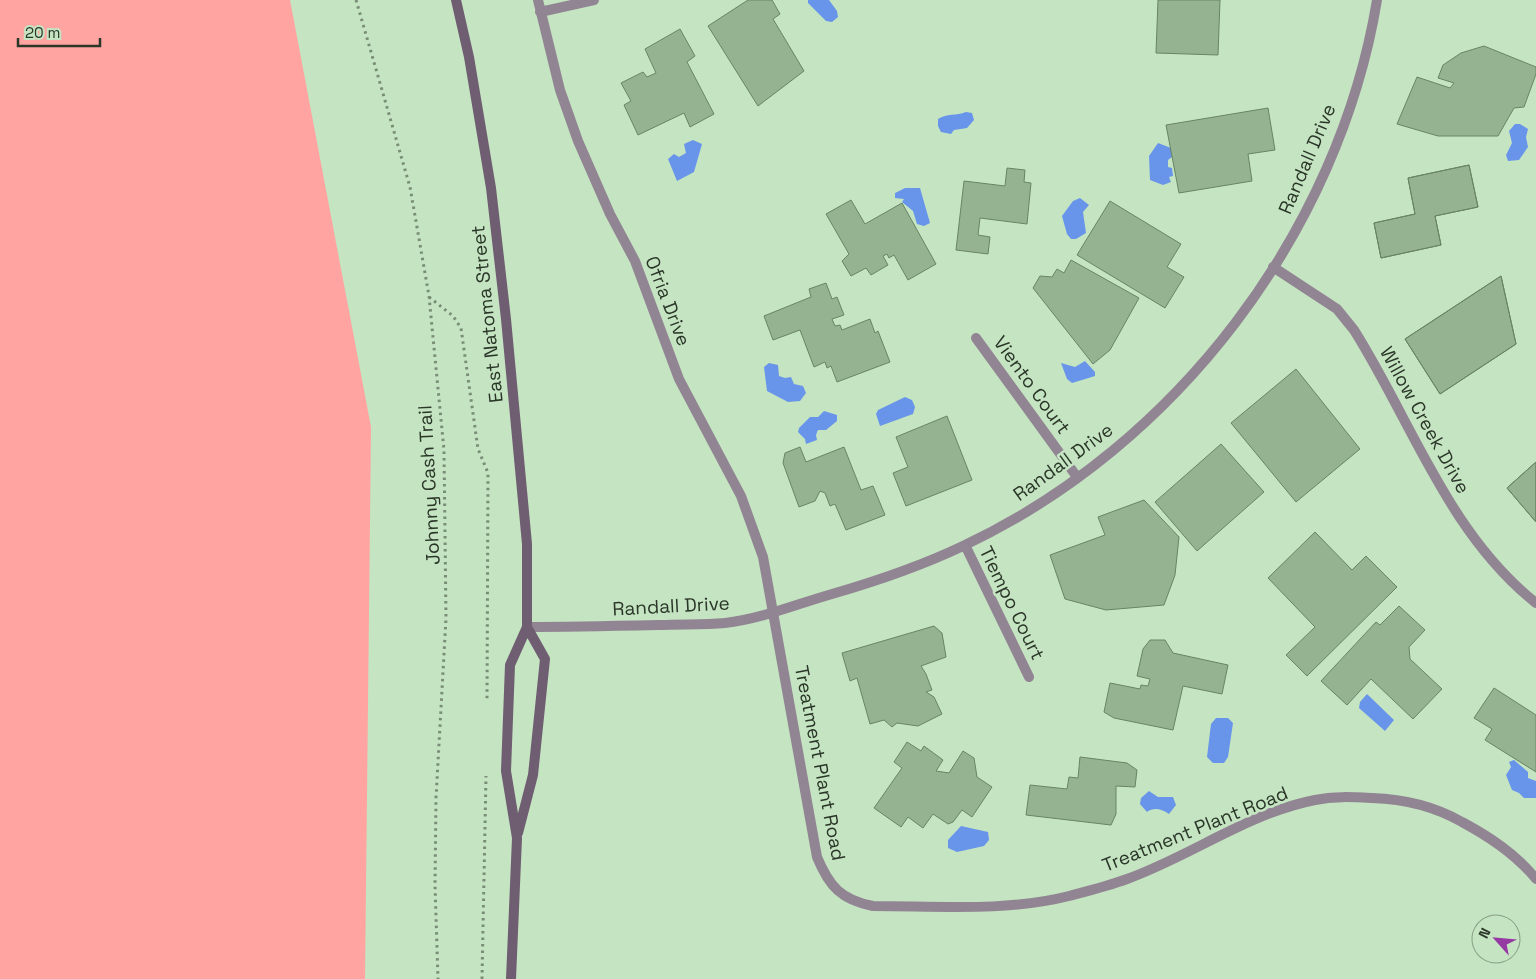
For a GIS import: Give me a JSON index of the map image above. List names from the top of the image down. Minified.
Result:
{"streets":{"main road":["East Natoma Street"],"street":["Randall Drive","Ofria Drive","Viento Court","Willow Creek Drive","Tiempo Court","Treatment Plant Road"],"path":["Johnny Cash Trail"]},"crossings":[["Randall Drive","Ofria Drive"],["Randall Drive","East Natoma Street"],["Randall Drive","Viento Court"],["Randall Drive","Willow Creek Drive"],["Randall Drive","Tiempo Court"],["Randall Drive","Treatment Plant Road"],["Ofria Drive","Treatment Plant Road"]],"scale_bar":"20 m","north":"top left"}
